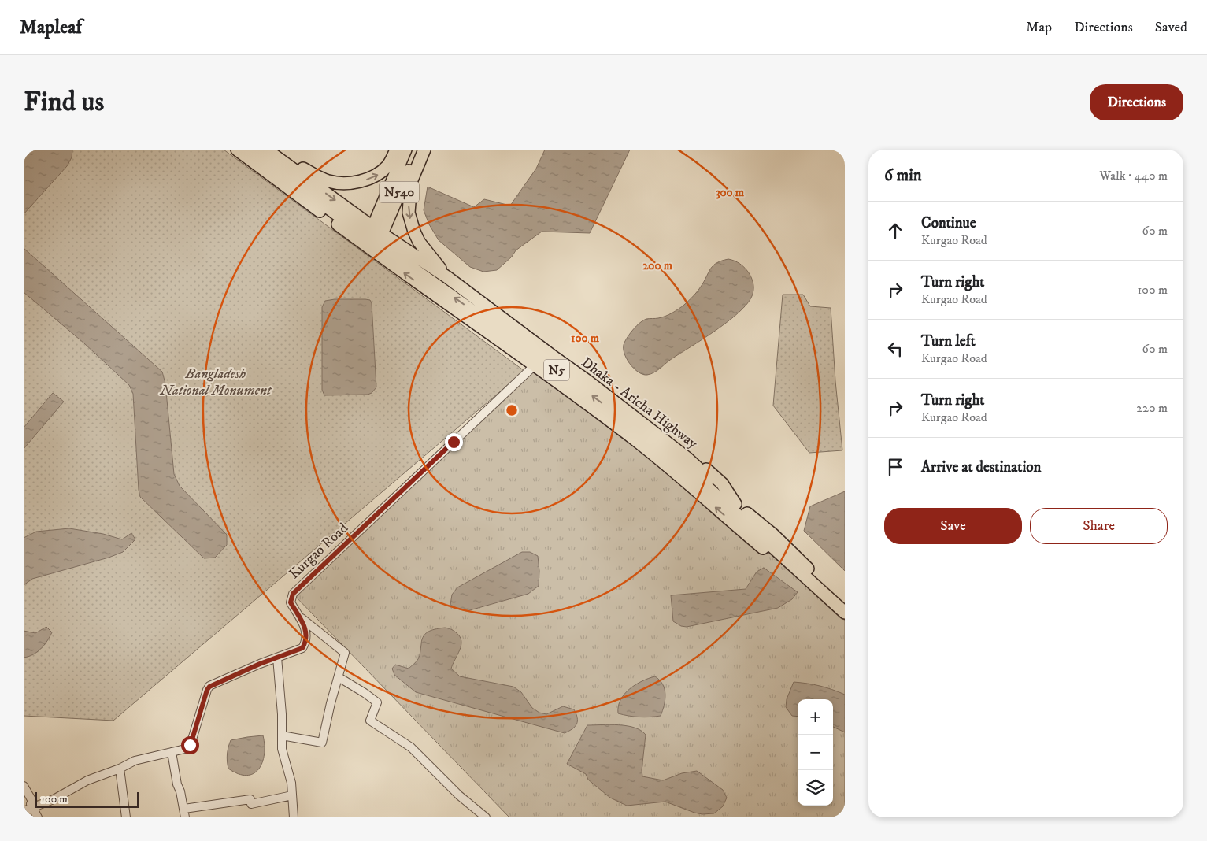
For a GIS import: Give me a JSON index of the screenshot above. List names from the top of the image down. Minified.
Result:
{"streets":{"highway":["N540","N5","Dhaka - Aricha Highway"],"street":["Kurgao Road"]},"crossings":[["N540","N5"],["N540","Dhaka - Aricha Highway"],["N5","Dhaka - Aricha Highway"]],"parks":["Bangladesh National Monument"],"scale_bar":"100 m","page":{"header":"Mapleaf","nav":["Map","Directions","Saved"],"buttons":["Directions",["Save","Share"]],"title":"Find us","heading":["6 min","Walk · 440 m"],"list":[["Continue","Kurgao Road","60 m"],["Turn right","Kurgao Road","100 m"],["Turn left","Kurgao Road","60 m"],["Turn right","Kurgao Road","220 m"],"Arrive at destination"],"map_buttons":["+","−"],"scale":"100 m"},"rings":["300 m","200 m","100 m"]}
